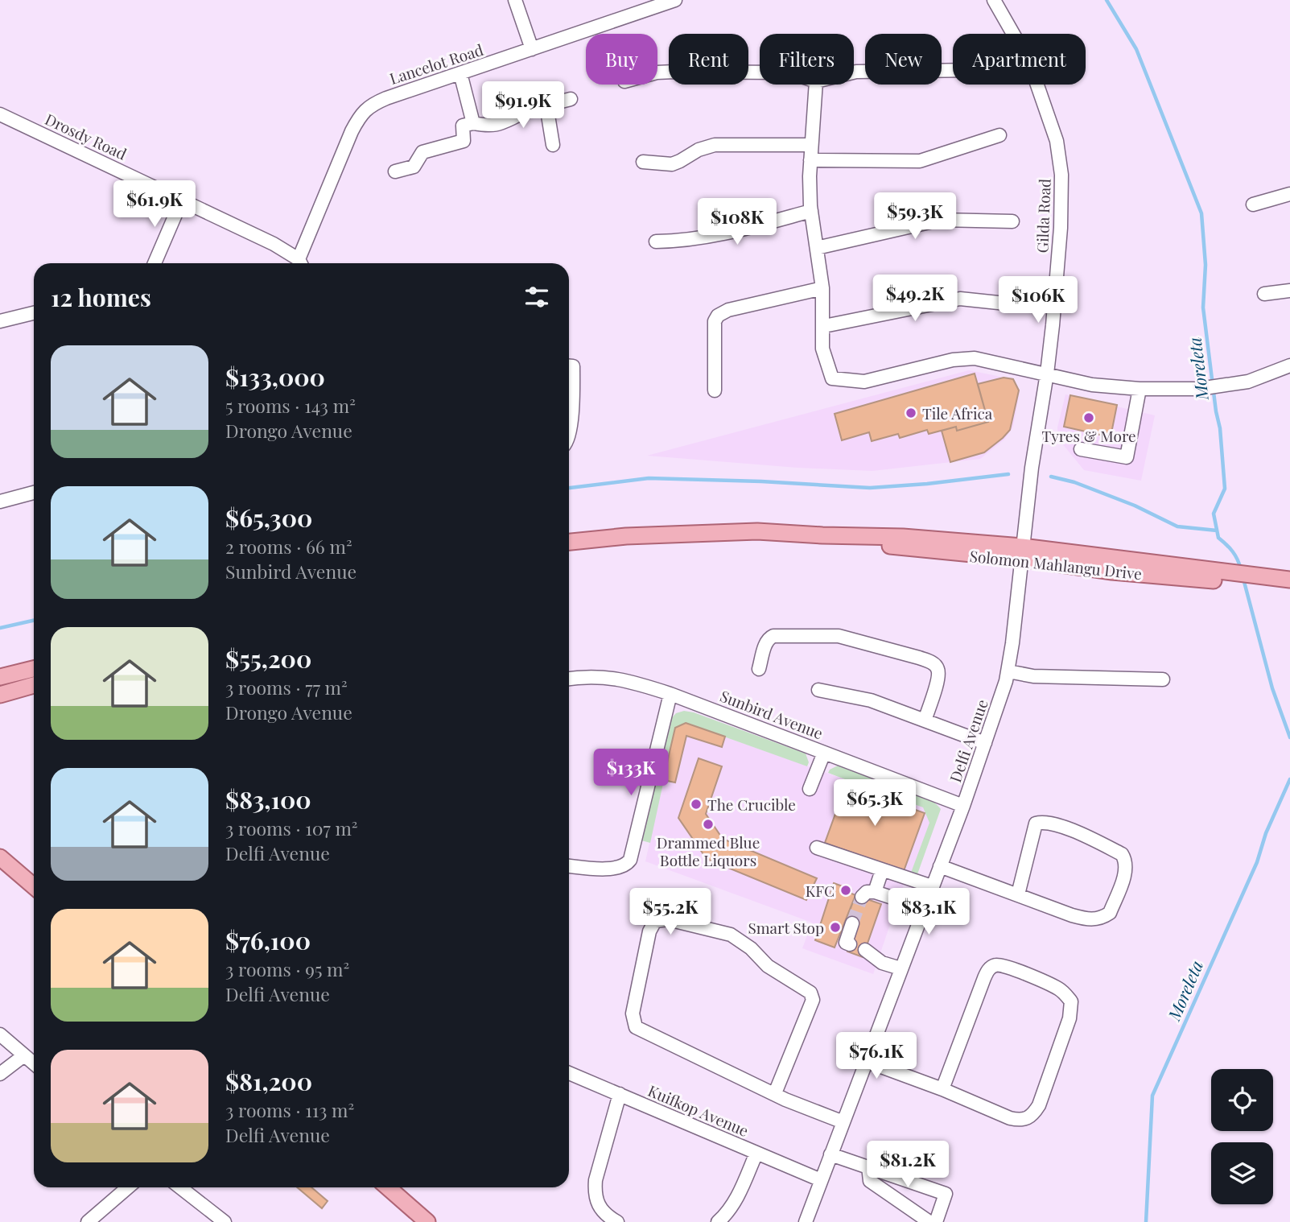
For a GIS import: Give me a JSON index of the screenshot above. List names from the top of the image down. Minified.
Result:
{"streets":{"main road":["Solomon Mahlangu Drive"],"street":["Lancelot Road","Drosdy Road","Gilda Road","Sunbird Avenue","Delfi Avenue","Kuifkop Avenue"]},"crossings":[["Gilda Road","Solomon Mahlangu Drive"],["Gilda Road","Delfi Avenue"],["Solomon Mahlangu Drive","Delfi Avenue"],["Sunbird Avenue","Delfi Avenue"],["Delfi Avenue","Kuifkop Avenue"]],"water":["Moreleta"],"places":["Tile Africa","Tyres & More","The Crucible","Drammed Blue Bottle Liquors","KFC","Smart Stop"],"page":{"chip":["Buy","Rent","Filters","New","Apartment"],"price":["$91.9K","$61.9K","$59.3K","$108K","$49.2K","$106K","$133K","$65.3K","$55.2K","$83.1K","$76.1K","$81.2K"],"heading":"12 homes","list":[{"name":"$133,000","note":"5 rooms · 143 m² · Drongo Avenue"},{"name":"$65,300","note":"2 rooms · 66 m² · Sunbird Avenue"},{"name":"$55,200","note":"3 rooms · 77 m² · Drongo Avenue"},{"name":"$83,100","note":"3 rooms · 107 m² · Delfi Avenue"},{"name":"$76,100","note":"3 rooms · 95 m² · Delfi Avenue"},{"name":"$81,200","note":"3 rooms · 113 m² · Delfi Avenue"}]}}
